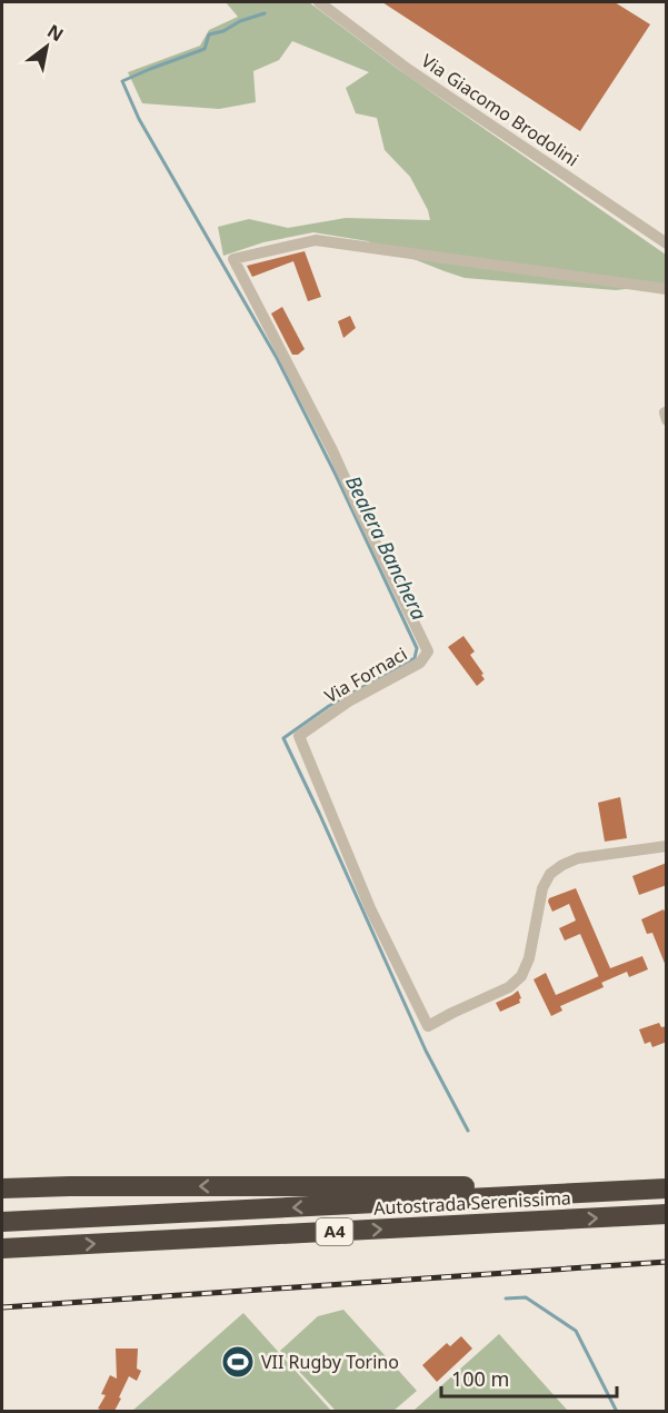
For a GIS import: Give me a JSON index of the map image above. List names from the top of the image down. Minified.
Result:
{"streets":{"highway":["Autostrada Serenissima","A4"],"street":["Via Giacomo Brodolini","Via Fornaci"]},"water":["Bealera Banchera"],"places":{"sports":["VII Rugby Torino"]},"scale_bar":"100 m","north":"top right"}
